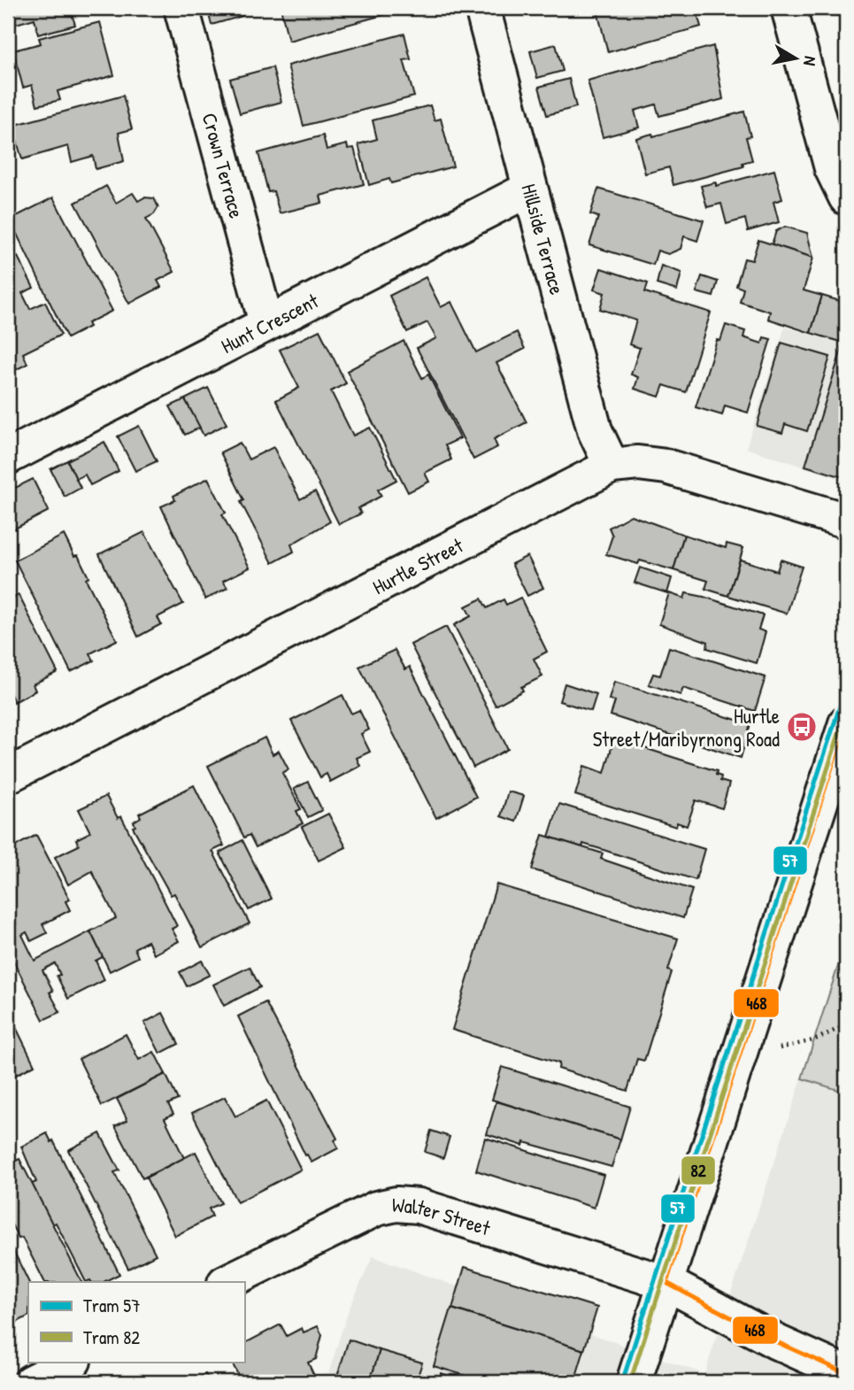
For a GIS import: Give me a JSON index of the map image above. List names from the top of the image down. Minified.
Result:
{"streets":{"street":["Crown Terrace","Hillside Terrace","Hunt Crescent","Hurtle Street","Walter Street"]},"crossings":[["Crown Terrace","Hunt Crescent"],["Hillside Terrace","Hunt Crescent"],["Hillside Terrace","Hurtle Street"]],"places":{"bus stop":["Hurtle Street/Maribyrnong Road"]},"lines":["tram line 57","tram line 82","transit line 468"],"legend":["Tram 57","Tram 82"],"north":"right"}
